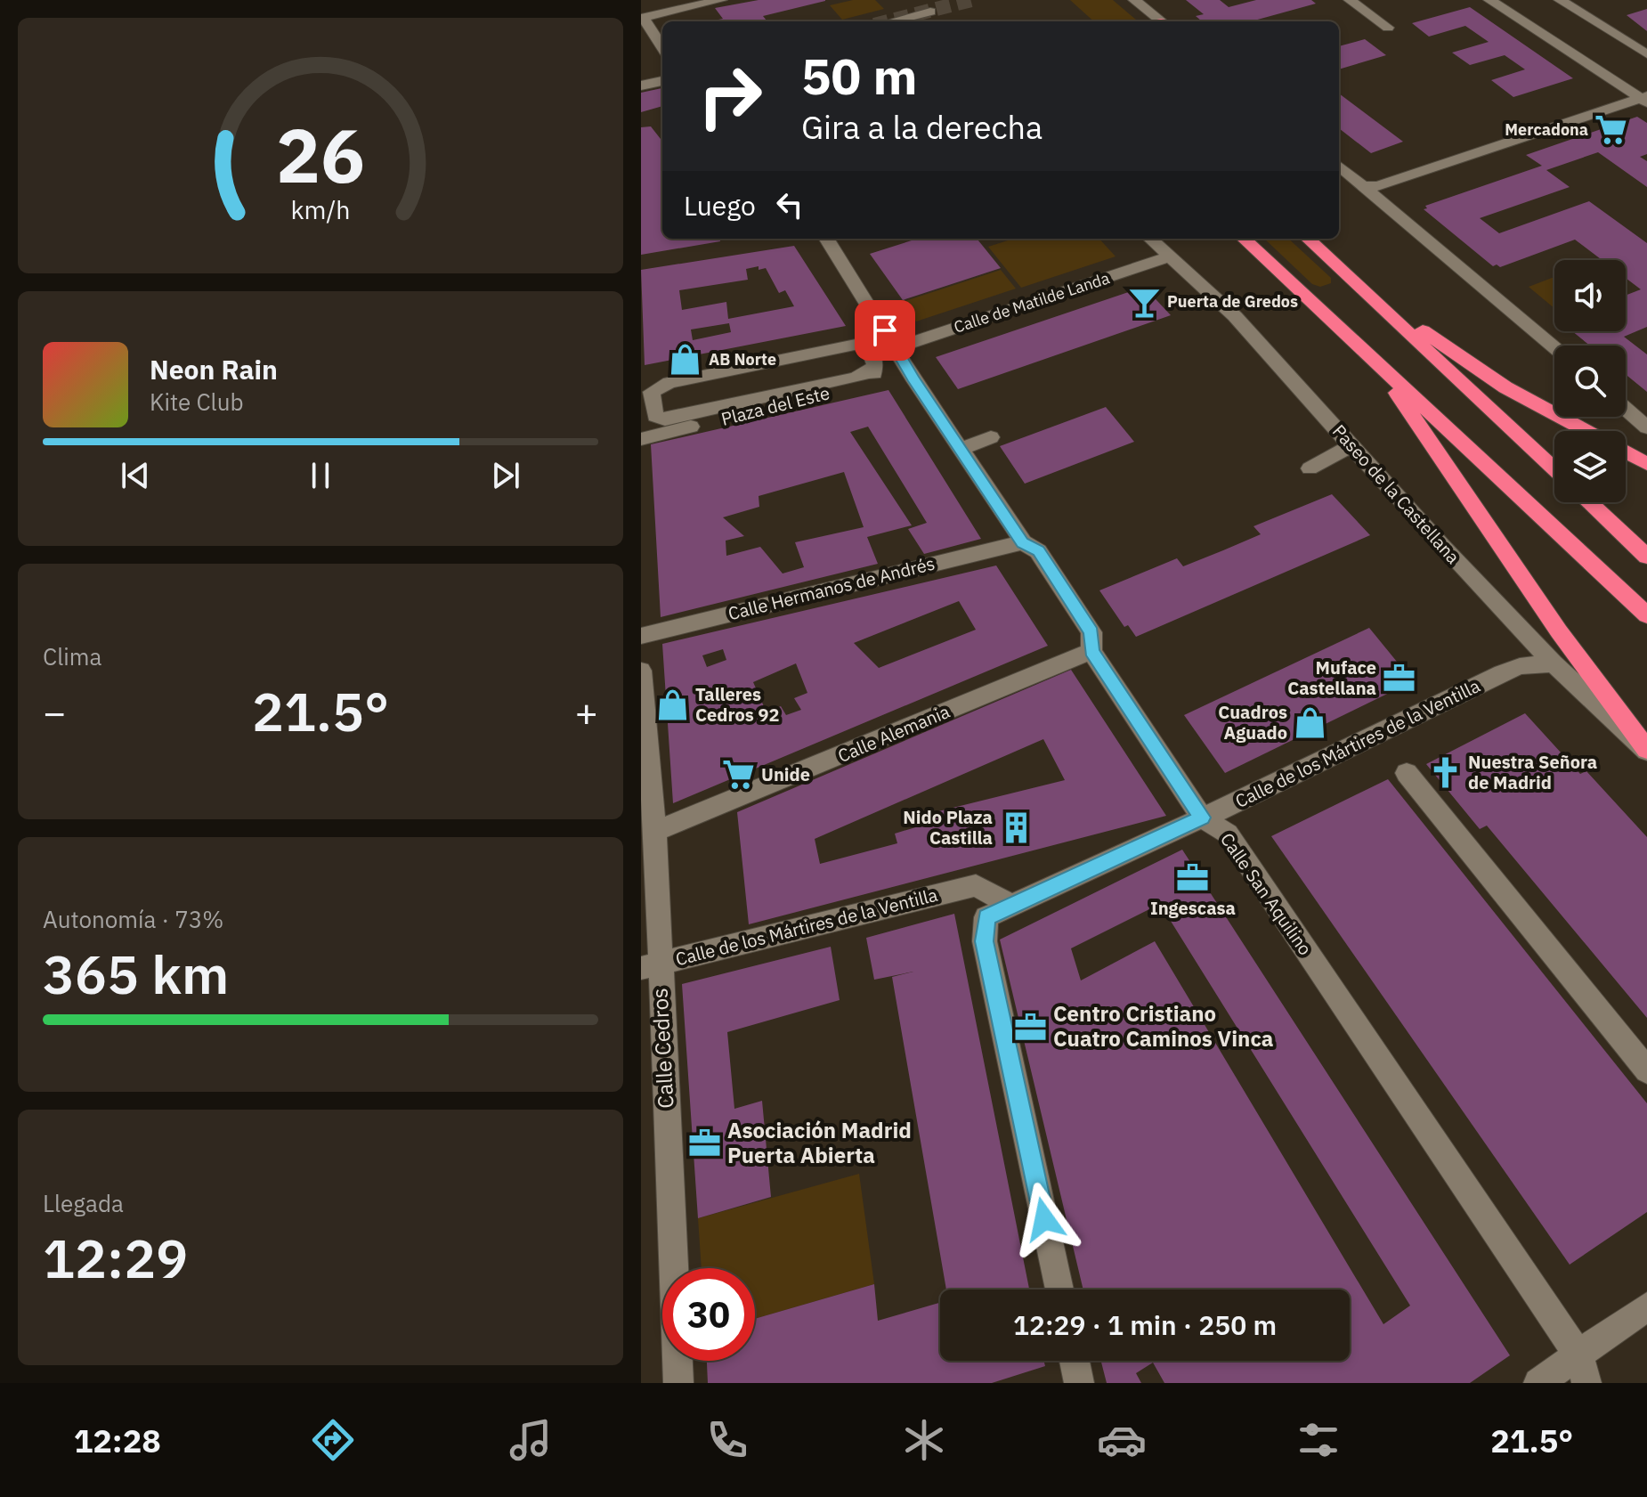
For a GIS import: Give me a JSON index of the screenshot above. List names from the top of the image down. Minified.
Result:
{"streets":{"street":["Calle de Matilde Landa","Plaza del Este","Paseo de la Castellana","Calle Hermanos de Andrés","Calle Alemania","Calle de los Mártires de la Ventilla","Calle San Aquilino","Calle Cedros"]},"crossings":[["Calle de Matilde Landa","Paseo de la Castellana"],["Calle de Matilde Landa","Calle San Aquilino"],["Plaza del Este","Calle San Aquilino"],["Paseo de la Castellana","Calle de los Mártires de la Ventilla"],["Calle Hermanos de Andrés","Calle San Aquilino"],["Calle Alemania","Calle San Aquilino"],["Calle Alemania","Calle Cedros"],["Calle de los Mártires de la Ventilla","Calle San Aquilino"],["Calle de los Mártires de la Ventilla","Calle Cedros"]],"places":{"supermarket":["Mercadona","Unide"],"bar":["Puerta de Gredos"],"shop":["AB Norte","Talleres Cedros 92","Cuadros Aguado"],"office":["Muface Castellana","Ingescasa","Centro Cristiano Cuatro Caminos Vinca","Asociación Madrid Puerta Abierta"],"church":["Nuestra Señora de Madrid"],"building":["Nido Plaza Castilla"]},"page":{"turn":["50 m","Gira a la derecha"],"then":"Luego","song":["Neon Rain","Kite Club"],"tile":["Clima",["Autonomía · 73%","365 km"],["Llegada","12:29"]],"heat":["−","21.5°","+"],"limit":"30","trip":"12:29 · 1 min · 250 m","tabs":["12:28","21.5°"],"gauge":["26","km/h"]}}
